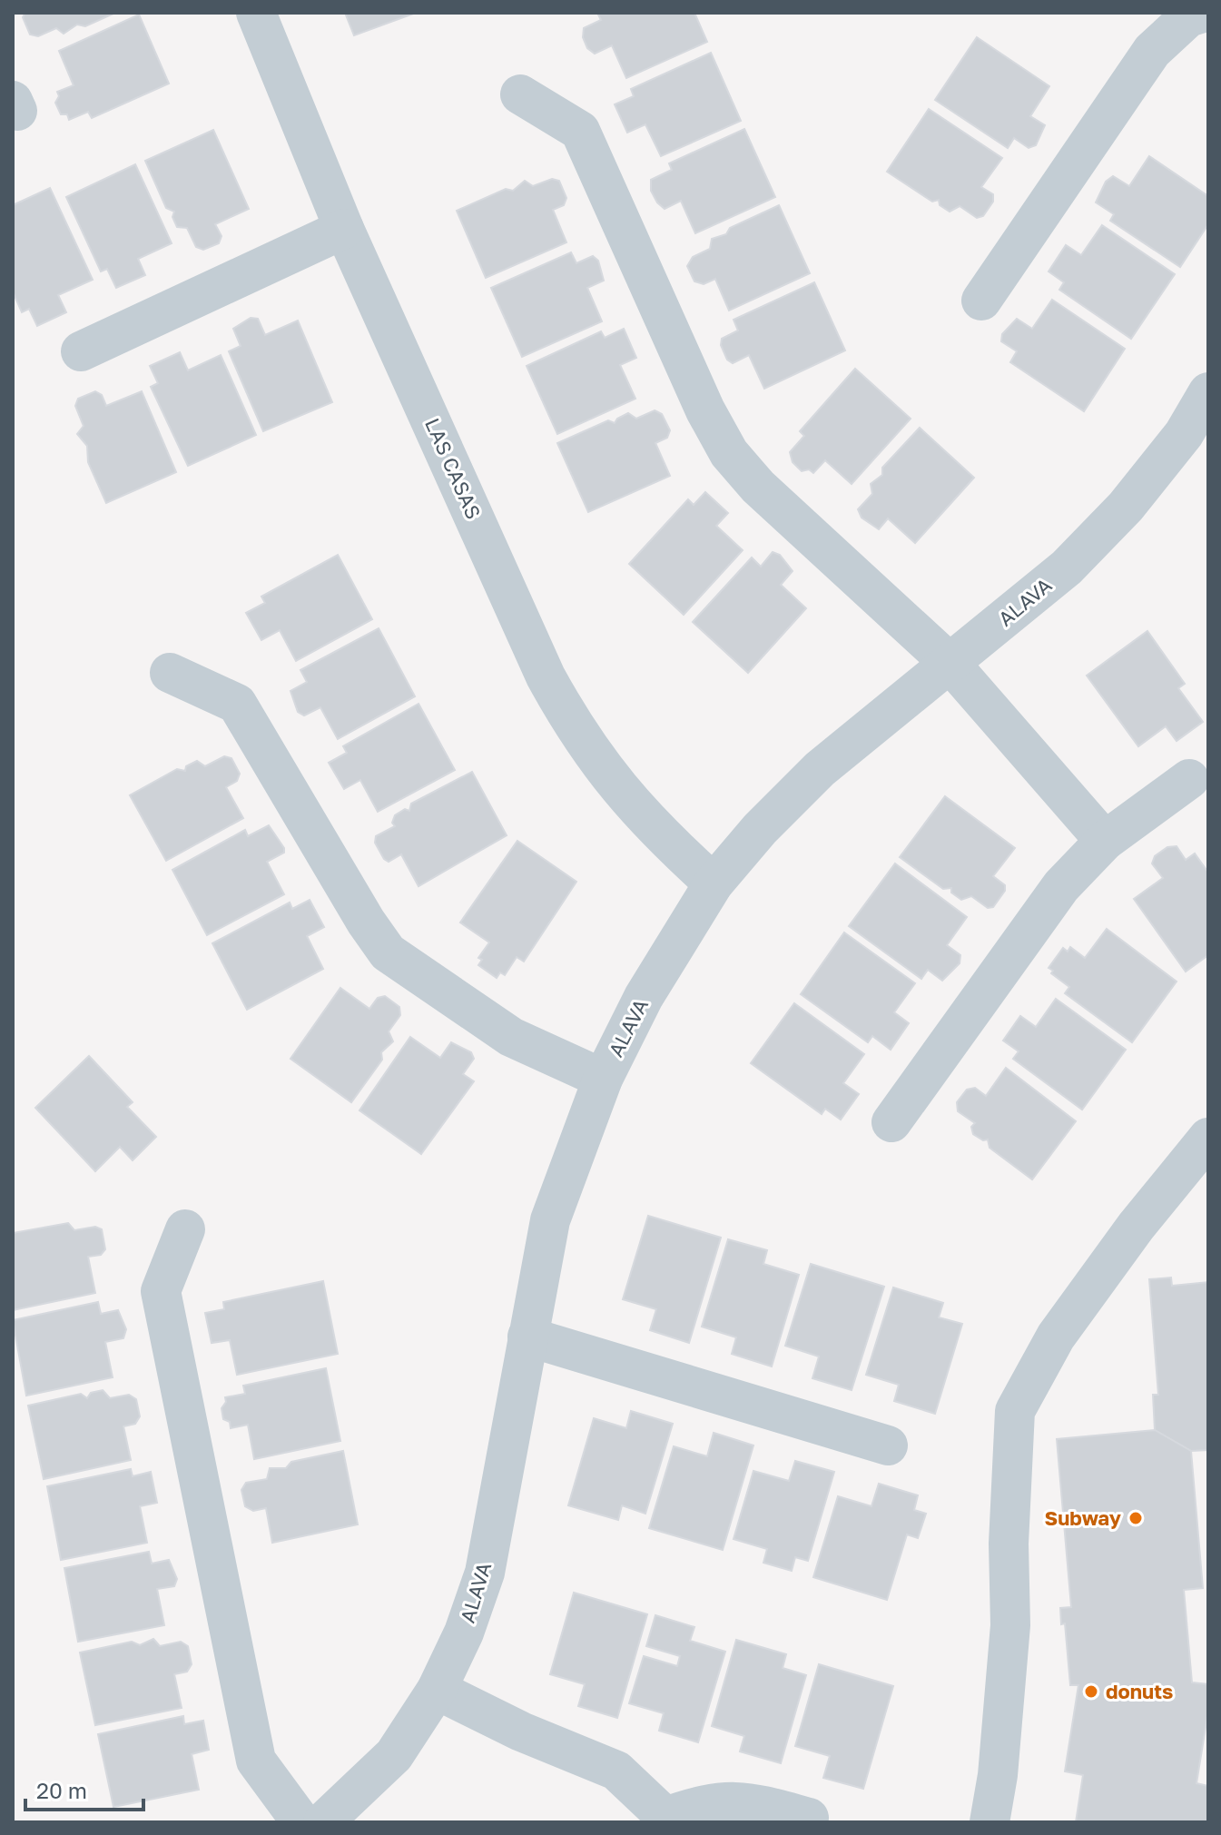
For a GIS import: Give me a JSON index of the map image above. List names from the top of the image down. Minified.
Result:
{"streets":{"street":["LAS CASAS","ALAVA"]},"crossings":[["LAS CASAS","ALAVA"]],"places":["Subway","donuts"],"scale_bar":"20 m"}
